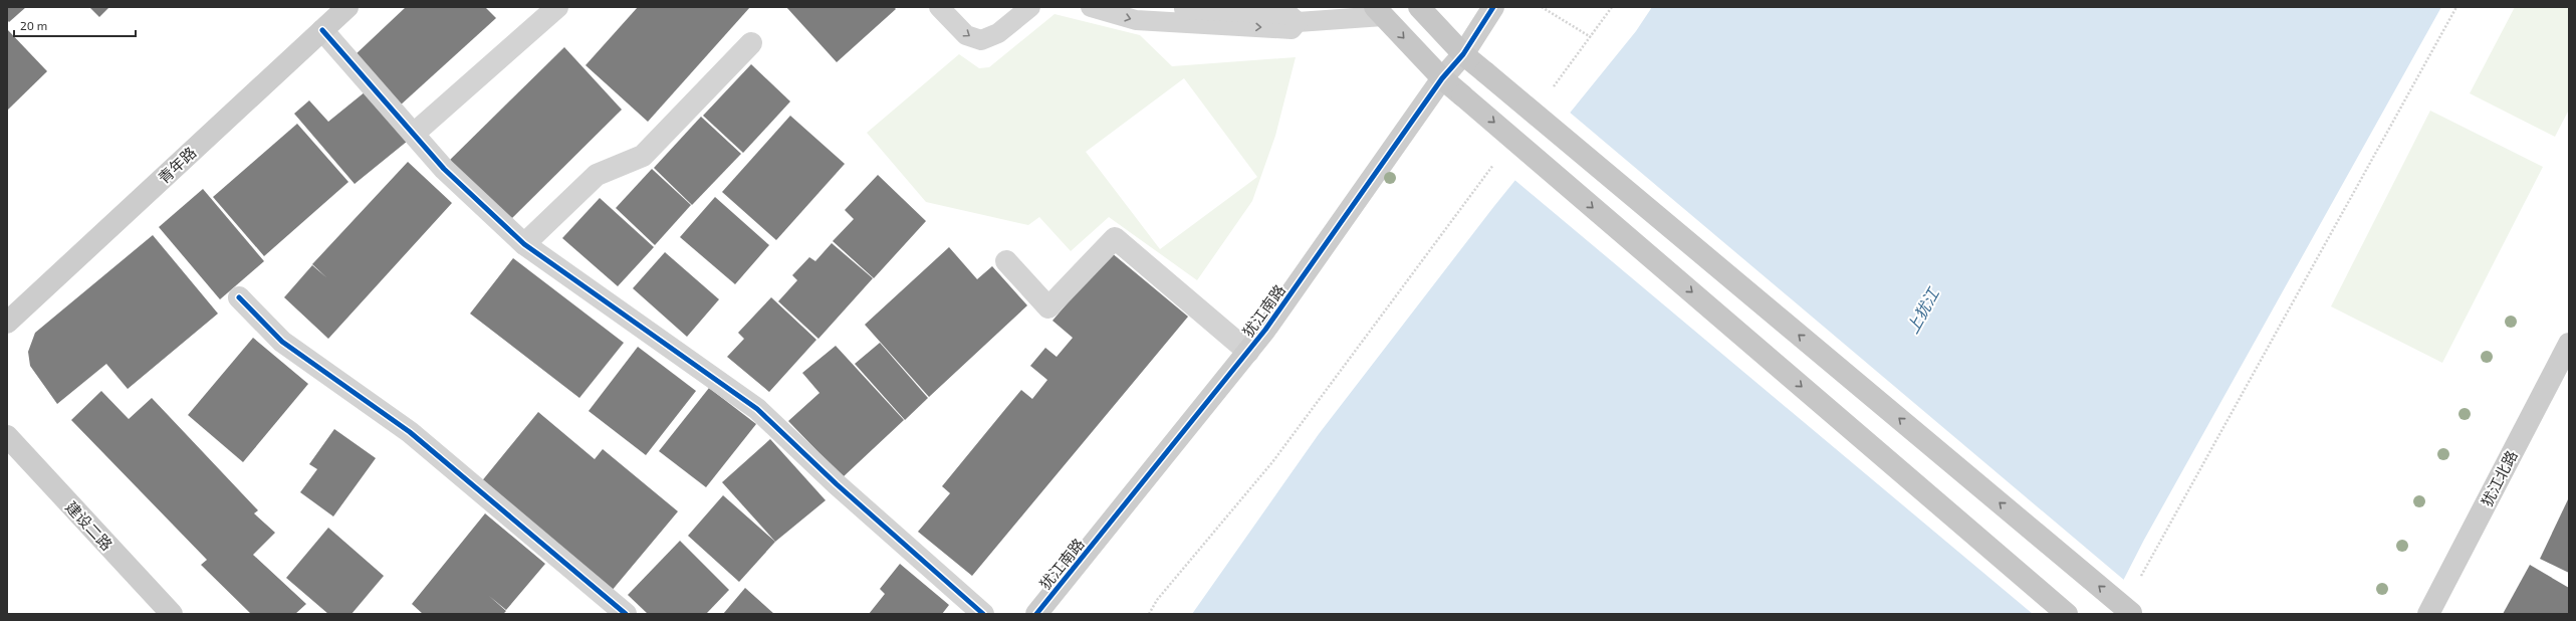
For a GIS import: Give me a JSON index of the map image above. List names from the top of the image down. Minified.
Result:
{"streets":{"street":["青年路","犹江南路","犹江北路","建设二路"]},"water":["上犹江"],"scale_bar":"20 m"}
